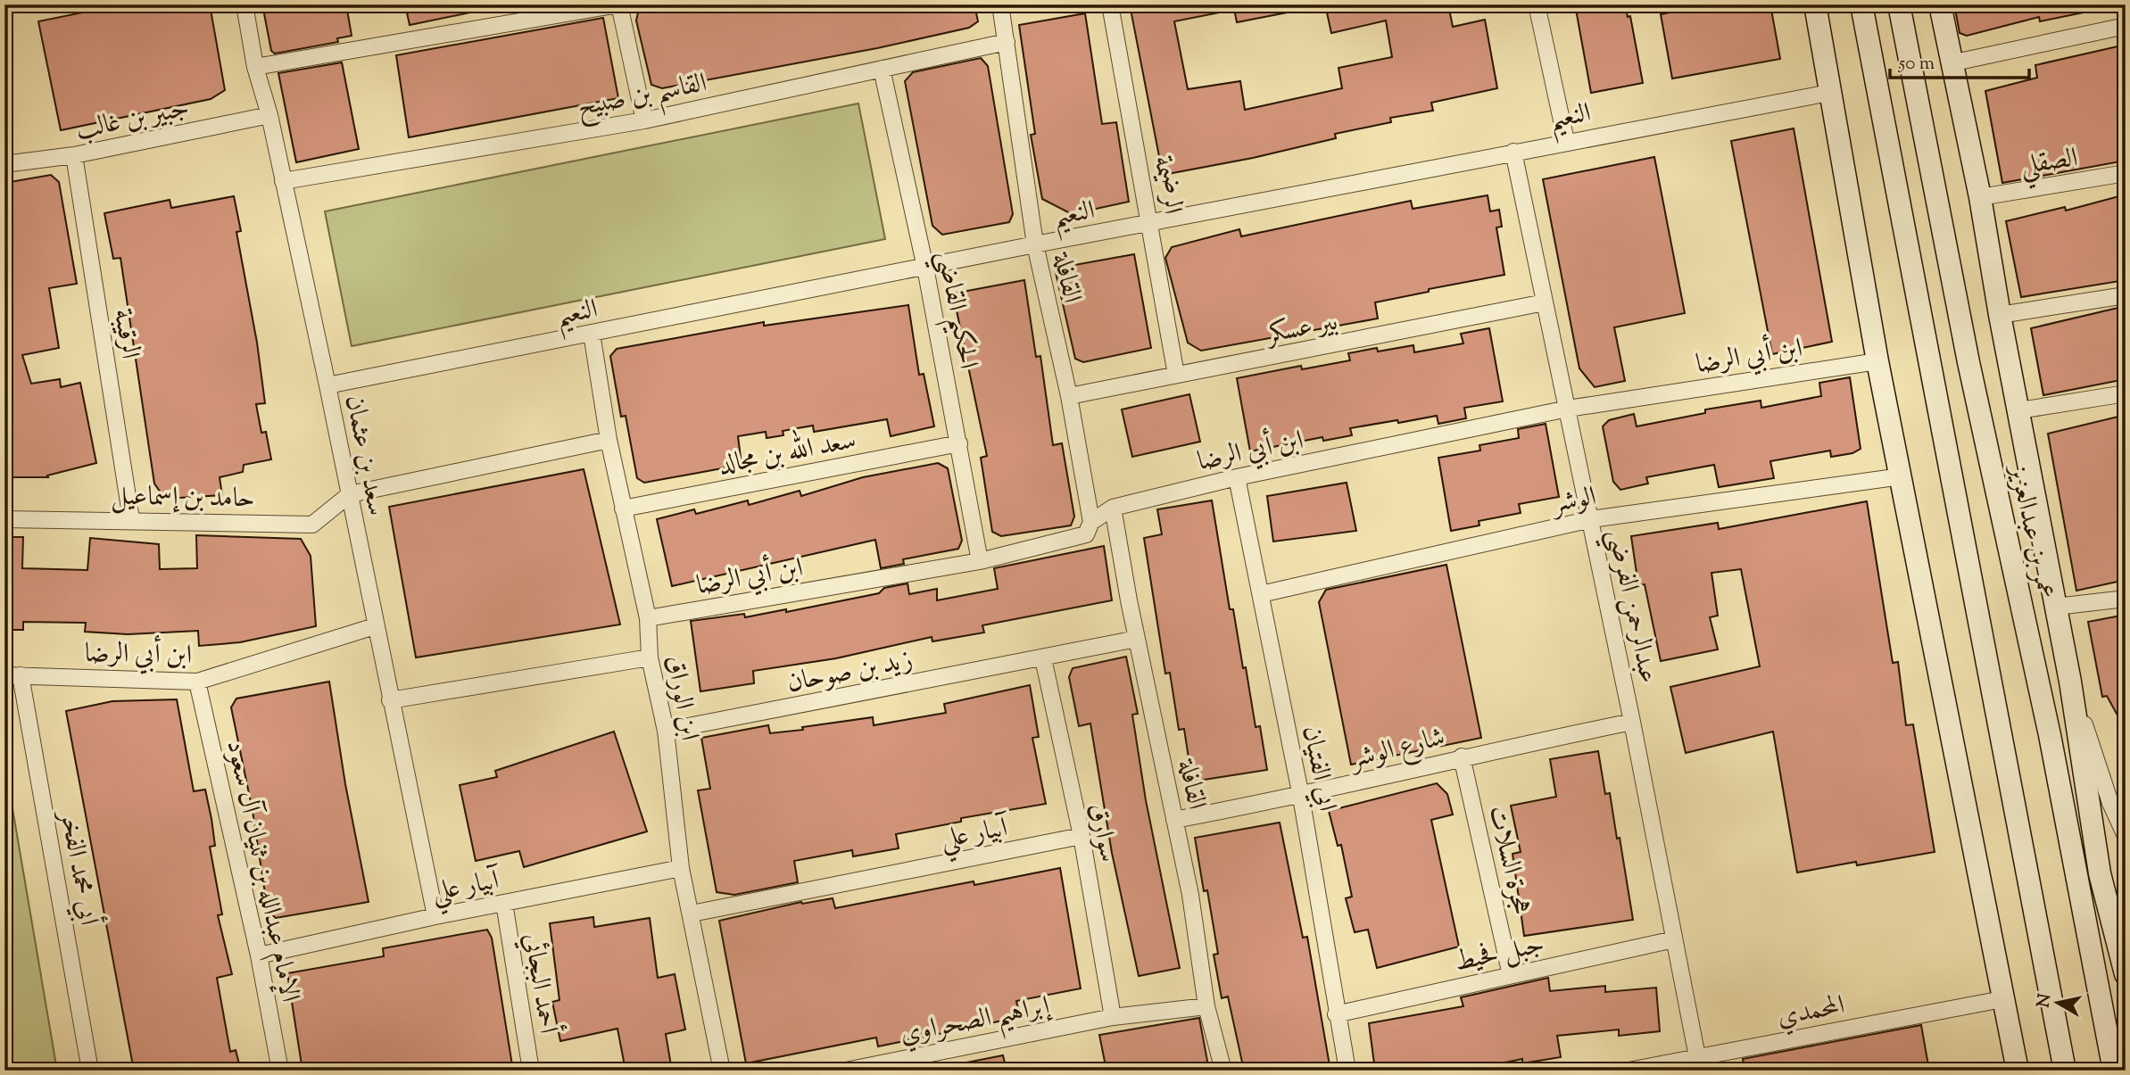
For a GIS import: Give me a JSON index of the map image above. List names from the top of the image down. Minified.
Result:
{"streets":{"main road":["عمر بن عبدالعزيز"],"street":["القاسم بن صبيح","النعيم","جبير بن غالب","الصقلي","الرضيمة","القافلة","الحكيم القاضي","بير عسكر","الرقيبة","ابن أبي الرضا","سعد الله بن مجالد","سعد بن عثمان","حامد بن إسماعيل","الوشر","عبدالرحمن الفرضي","زيد بن صوحان","ابن الوراق","شارع الوشر","ابي الفتيان","آبيار علي","سوارق","هجرة السلات","أبي محمد الفخر","الإمام عبدالله بن ثنيان آل سعود","جبل فحيط","أحمد البجائي","المحمدي","إبراهيم الصحراوي"]},"crossings":[["القاسم بن صبيح","القافلة"],["القاسم بن صبيح","الحكيم القاضي"],["القاسم بن صبيح","سعد بن عثمان"],["النعيم","الرضيمة"],["النعيم","القافلة"],["النعيم","الحكيم القاضي"],["النعيم","سعد بن عثمان"],["النعيم","عبدالرحمن الفرضي"],["النعيم","ابن الوراق"],["جبير بن غالب","الرقيبة"],["جبير بن غالب","سعد بن عثمان"],["الصقلي","عمر بن عبدالعزيز"],["الرضيمة","بير عسكر"],["القافلة","بير عسكر"],["القافلة","ابن أبي الرضا"],["القافلة","زيد بن صوحان"],["القافلة","شارع الوشر"],["القافلة","إبراهيم الصحراوي"],["الحكيم القاضي","ابن أبي الرضا"],["الحكيم القاضي","سعد الله بن مجالد"],["بير عسكر","عبدالرحمن الفرضي"],["الرقيبة","حامد بن إسماعيل"],["ابن أبي الرضا","سعد بن عثمان"],["ابن أبي الرضا","عبدالرحمن الفرضي"],["ابن أبي الرضا","ابن الوراق"],["ابن أبي الرضا","ابي الفتيان"],["ابن أبي الرضا","أبي محمد الفخر"],["ابن أبي الرضا","الإمام عبدالله بن ثنيان آل سعود"],["سعد الله بن مجالد","ابن الوراق"],["سعد بن عثمان","حامد بن إسماعيل"],["سعد بن عثمان","آبيار علي"],["الوشر","عبدالرحمن الفرضي"],["الوشر","ابي الفتيان"],["عبدالرحمن الفرضي","شارع الوشر"],["عبدالرحمن الفرضي","جبل فحيط"],["عبدالرحمن الفرضي","المحمدي"],["زيد بن صوحان","ابن الوراق"],["زيد بن صوحان","سوارق"],["ابن الوراق","آبيار علي"],["شارع الوشر","ابي الفتيان"],["شارع الوشر","هجرة السلات"],["ابي الفتيان","جبل فحيط"],["آبيار علي","سوارق"],["آبيار علي","الإمام عبدالله بن ثنيان آل سعود"],["آبيار علي","أحمد البجائي"],["سوارق","إبراهيم الصحراوي"],["هجرة السلات","جبل فحيط"]],"scale_bar":"50 m","north":"left"}
